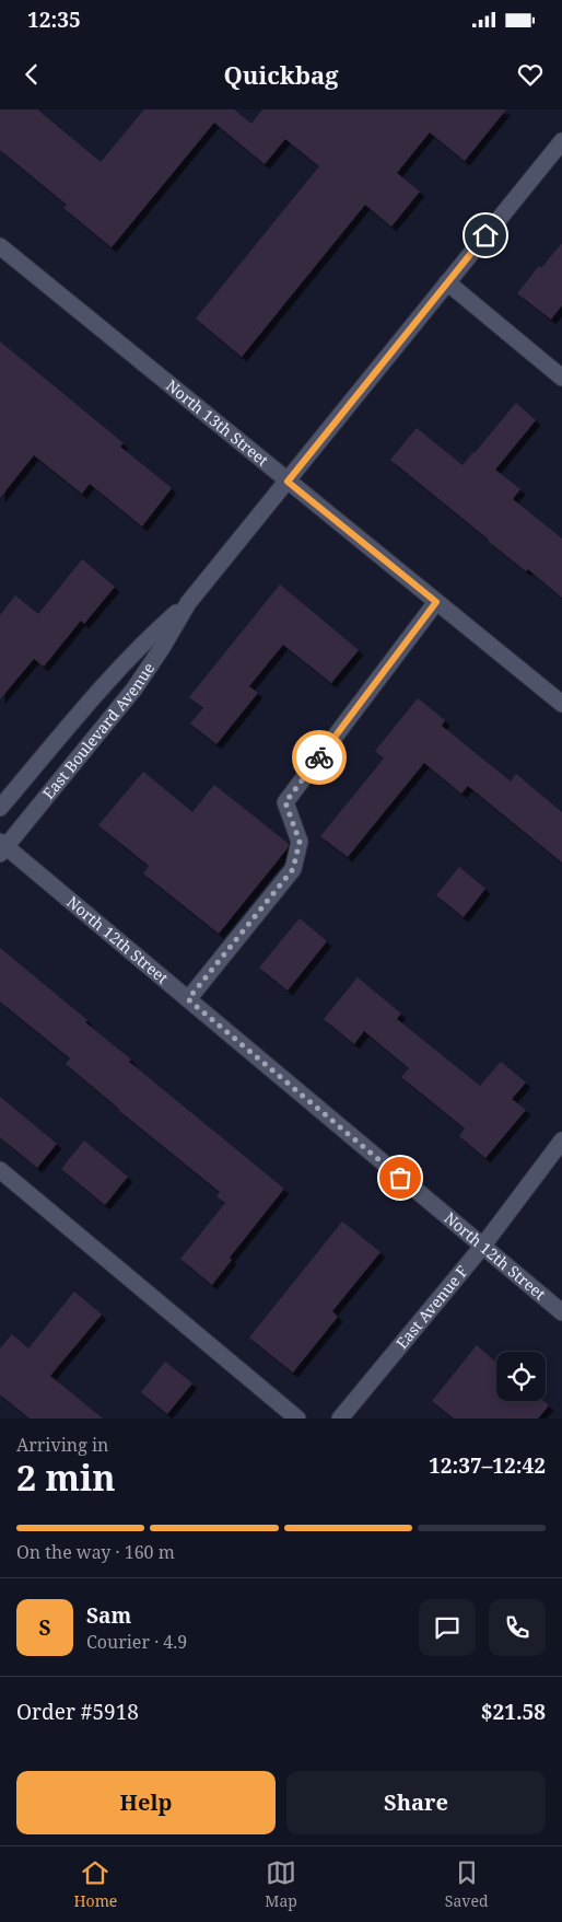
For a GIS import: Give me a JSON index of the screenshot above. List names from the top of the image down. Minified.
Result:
{"streets":{"street":["North 13th Street","East Boulevard Avenue","North 12th Street","East Avenue F"]},"crossings":[["North 13th Street","East Boulevard Avenue"],["East Boulevard Avenue","North 12th Street"],["North 12th Street","East Avenue F"]],"page":{"status":"12:35","header":"Quickbag","heading":["2 min","Arriving in","12:37–12:42"],"panel":["Sam","Courier · 4.9","Order #5918","$21.58"],"bar":"On the way · 160 m","round":"S","buttons":["Help","Share"],"tabs":["Home","Map","Saved"]}}
